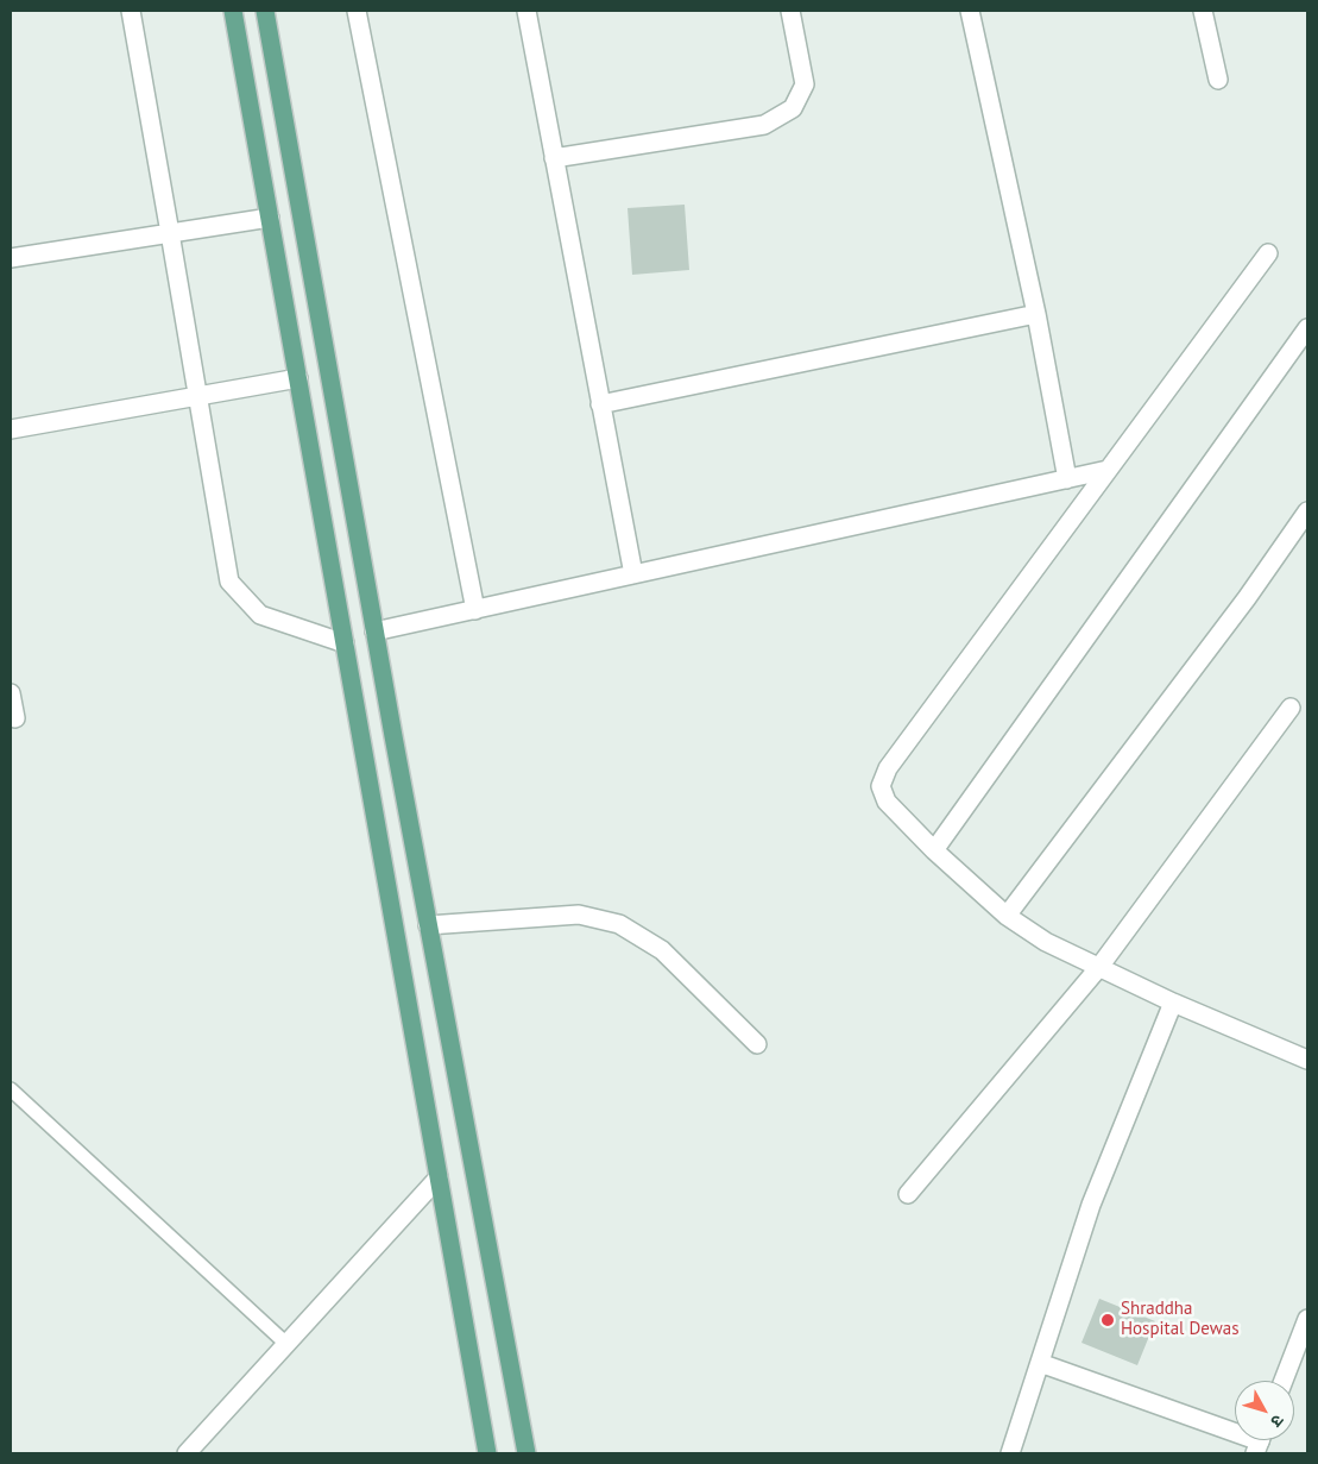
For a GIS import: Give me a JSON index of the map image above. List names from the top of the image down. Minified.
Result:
{"places":["Shraddha Hospital Dewas"],"north":"bottom right"}
